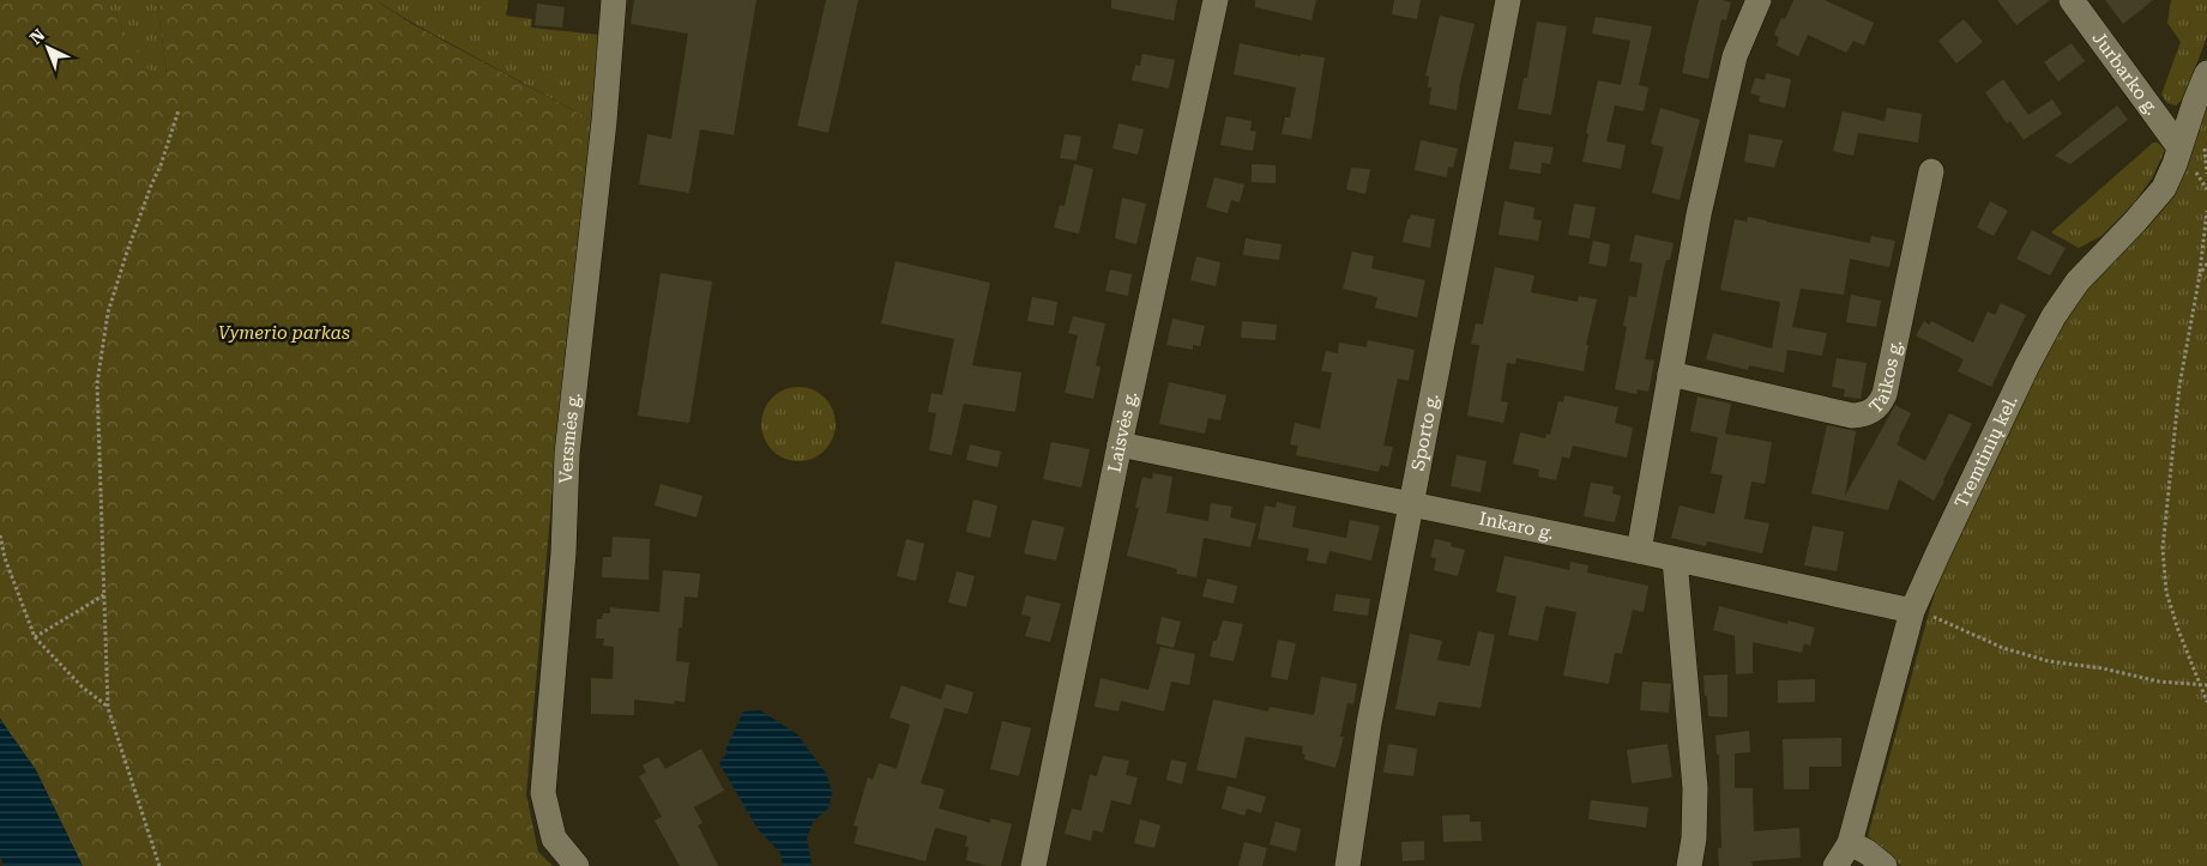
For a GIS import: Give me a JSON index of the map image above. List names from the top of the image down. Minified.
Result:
{"streets":{"street":["Jurbarko g.","Taikos g.","Laisvės g.","Sporto g.","Versmės g.","Tremtinių kel.","Inkaro g."]},"crossings":[["Jurbarko g.","Tremtinių kel."],["Laisvės g.","Inkaro g."],["Sporto g.","Inkaro g."],["Tremtinių kel.","Inkaro g."]],"parks":["Vymerio parkas"],"north":"top left"}
